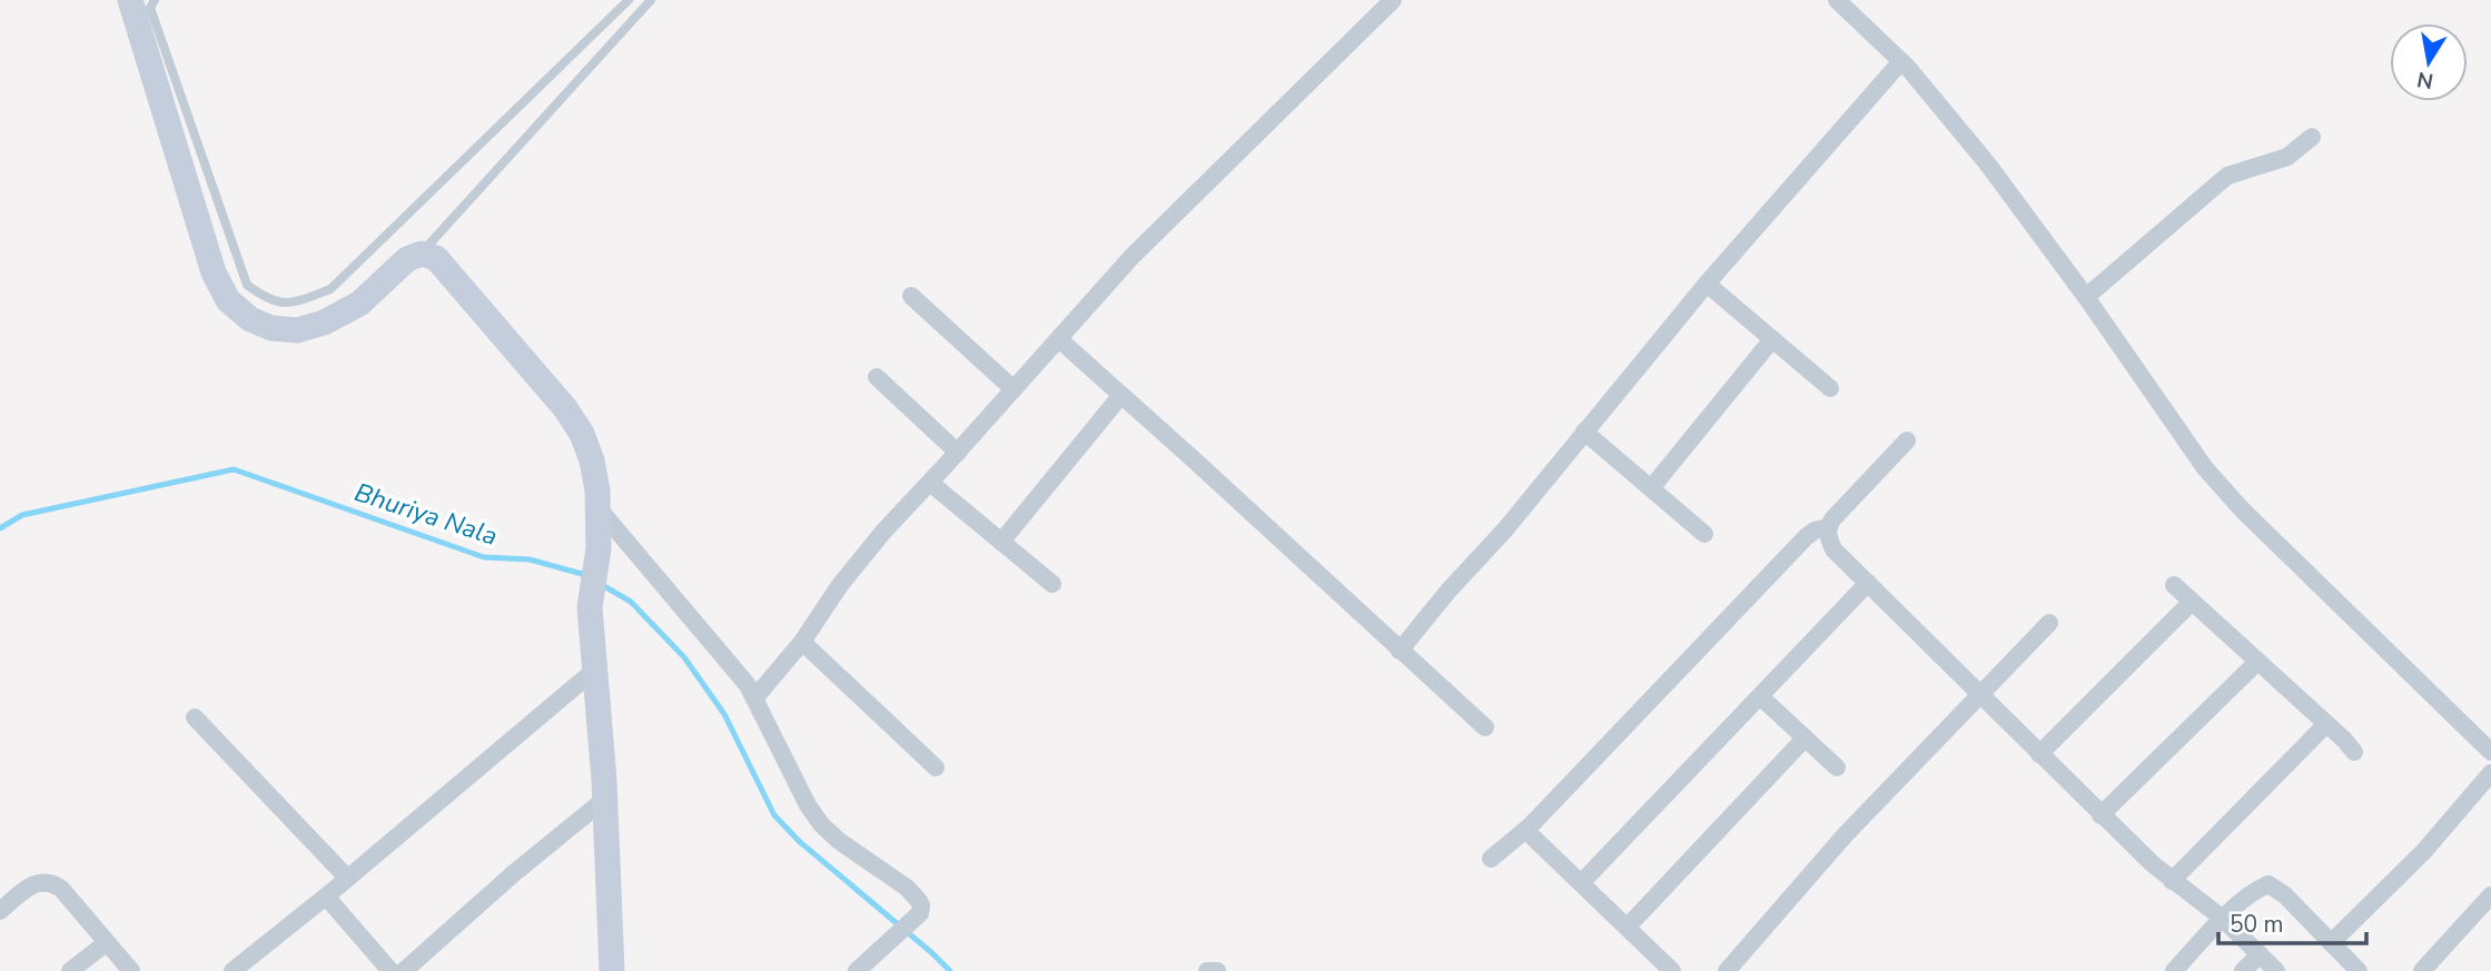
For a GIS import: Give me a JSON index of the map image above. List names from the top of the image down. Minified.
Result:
{"water":["Bhuriya Nala"],"scale_bar":"50 m","north":"bottom"}
